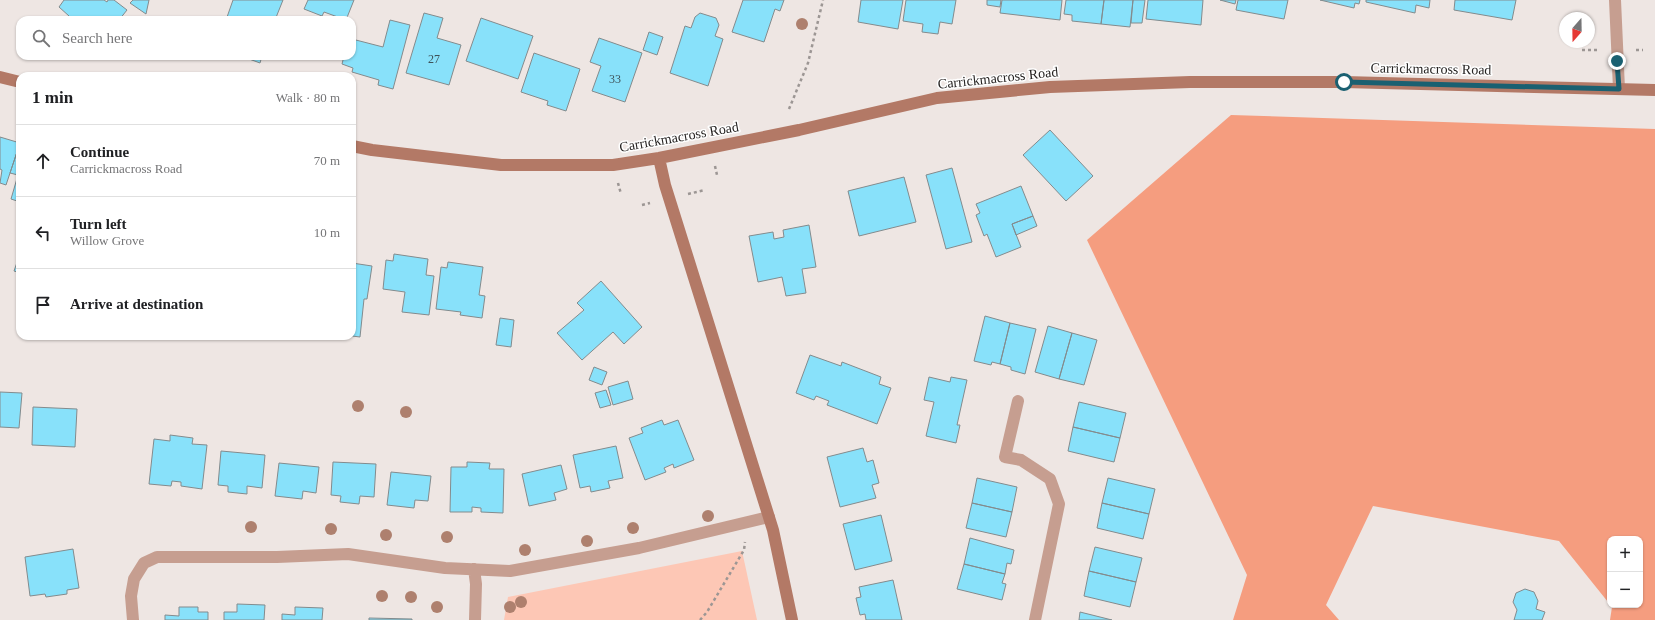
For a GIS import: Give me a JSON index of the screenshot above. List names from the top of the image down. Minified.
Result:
{"streets":{"main road":["Carrickmacross Road"]},"house_numbers":["27","33"],"north":"bottom","page":{"search":"Search here","heading":["1 min","Walk · 80 m"],"list":[["Continue","Carrickmacross Road","70 m"],["Turn left","Willow Grove","10 m"],"Arrive at destination"],"map_buttons":["+","−"]}}
